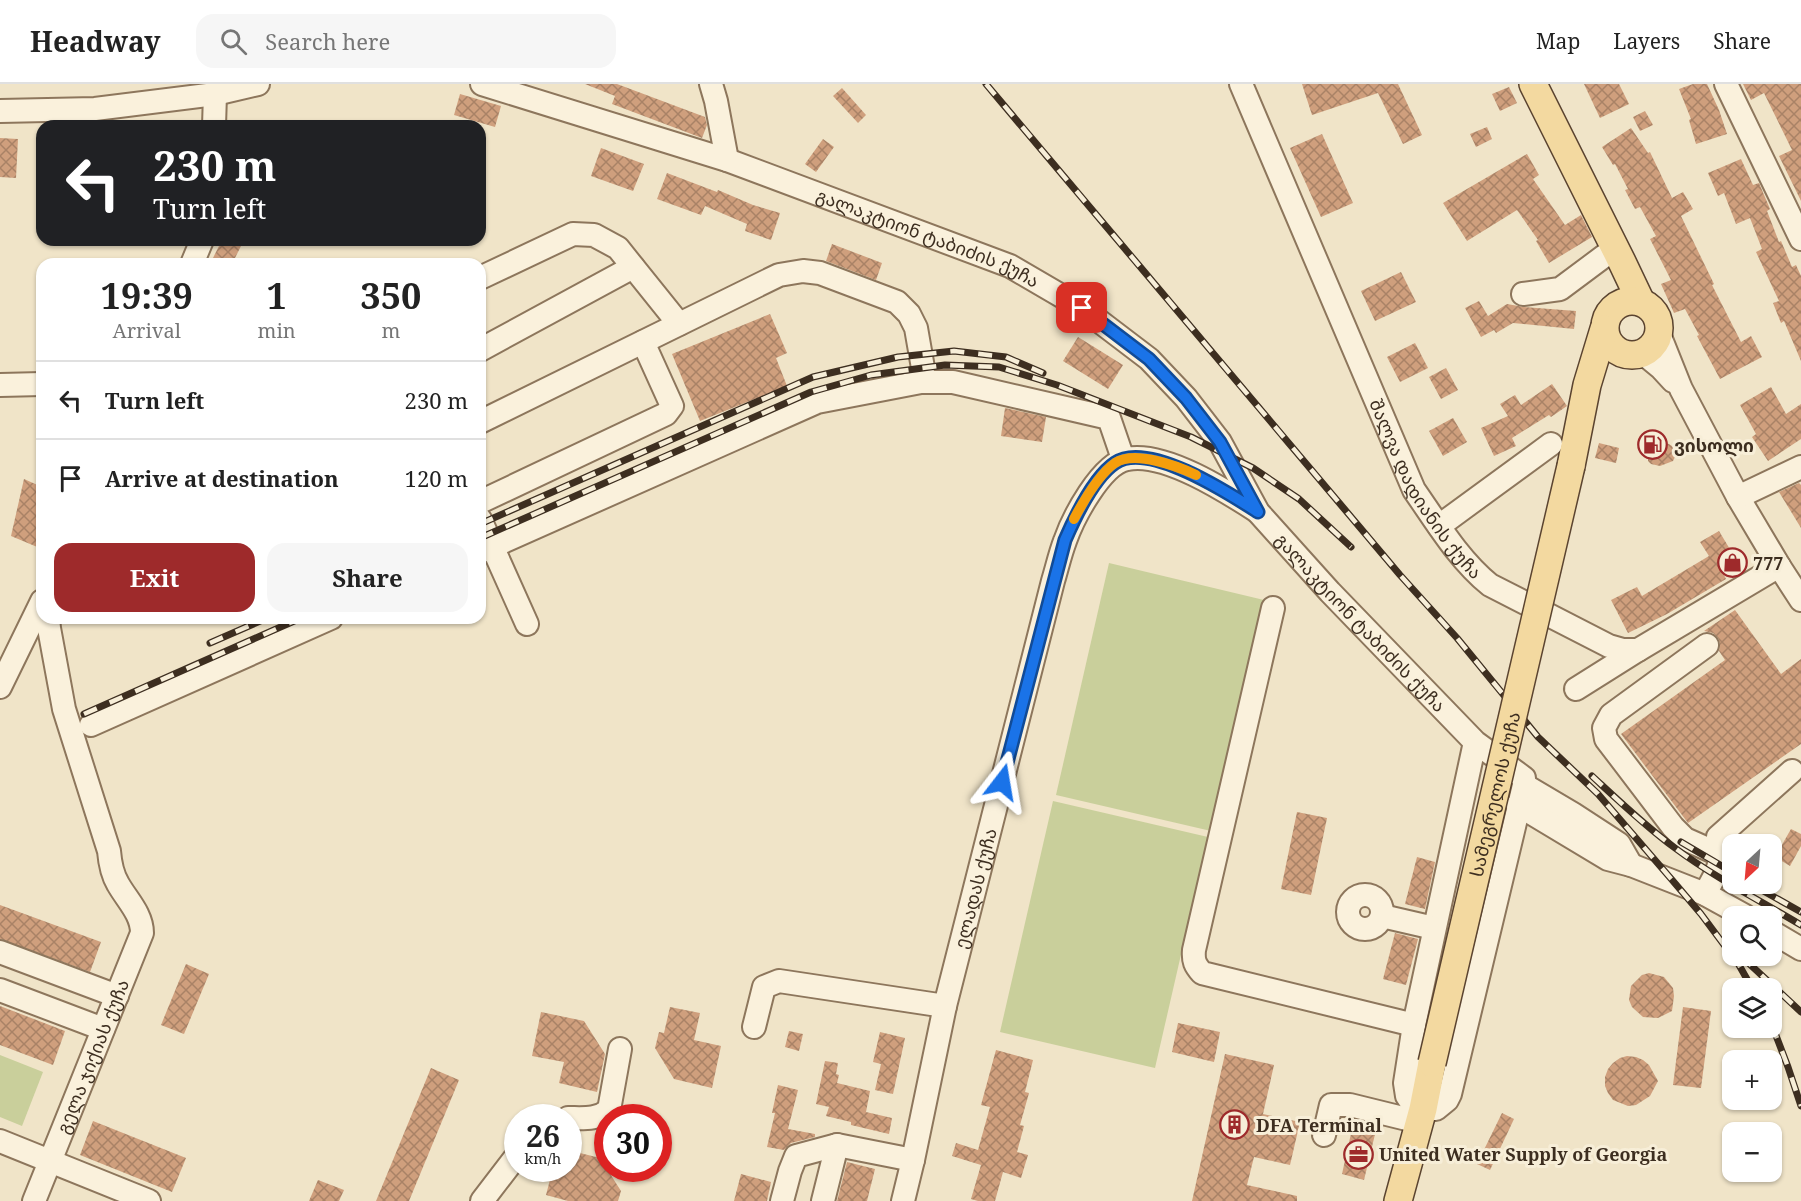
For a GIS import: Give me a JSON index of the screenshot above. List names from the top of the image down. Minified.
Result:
{"streets":{"main road":["სამეგრელოს ქუჩა"],"street":["გალაკტიონ ტაბიძის ქუჩა","შალვა დადიანის ქუჩა","ელადას ქუჩა","გელა ჯიქიას ქუჩა"]},"places":{"fuel station":["ვისოლი"],"shop":["777"],"building":["DFA Terminal"],"office":["United Water Supply of Georgia"]},"north":"bottom left","page":{"header":"Headway","search":"Search here","nav":["Map","Layers","Share"],"turn":["230 m","Turn left"],"eta":["19:39","Arrival","1","min","350","m"],"list":[{"name":"Turn left","value":"230 m"},{"name":"Arrive at destination","value":"120 m"}],"buttons":["Exit","Share"],"map_buttons":["+","−"],"speed":"26 km/h","limit":"30"}}
